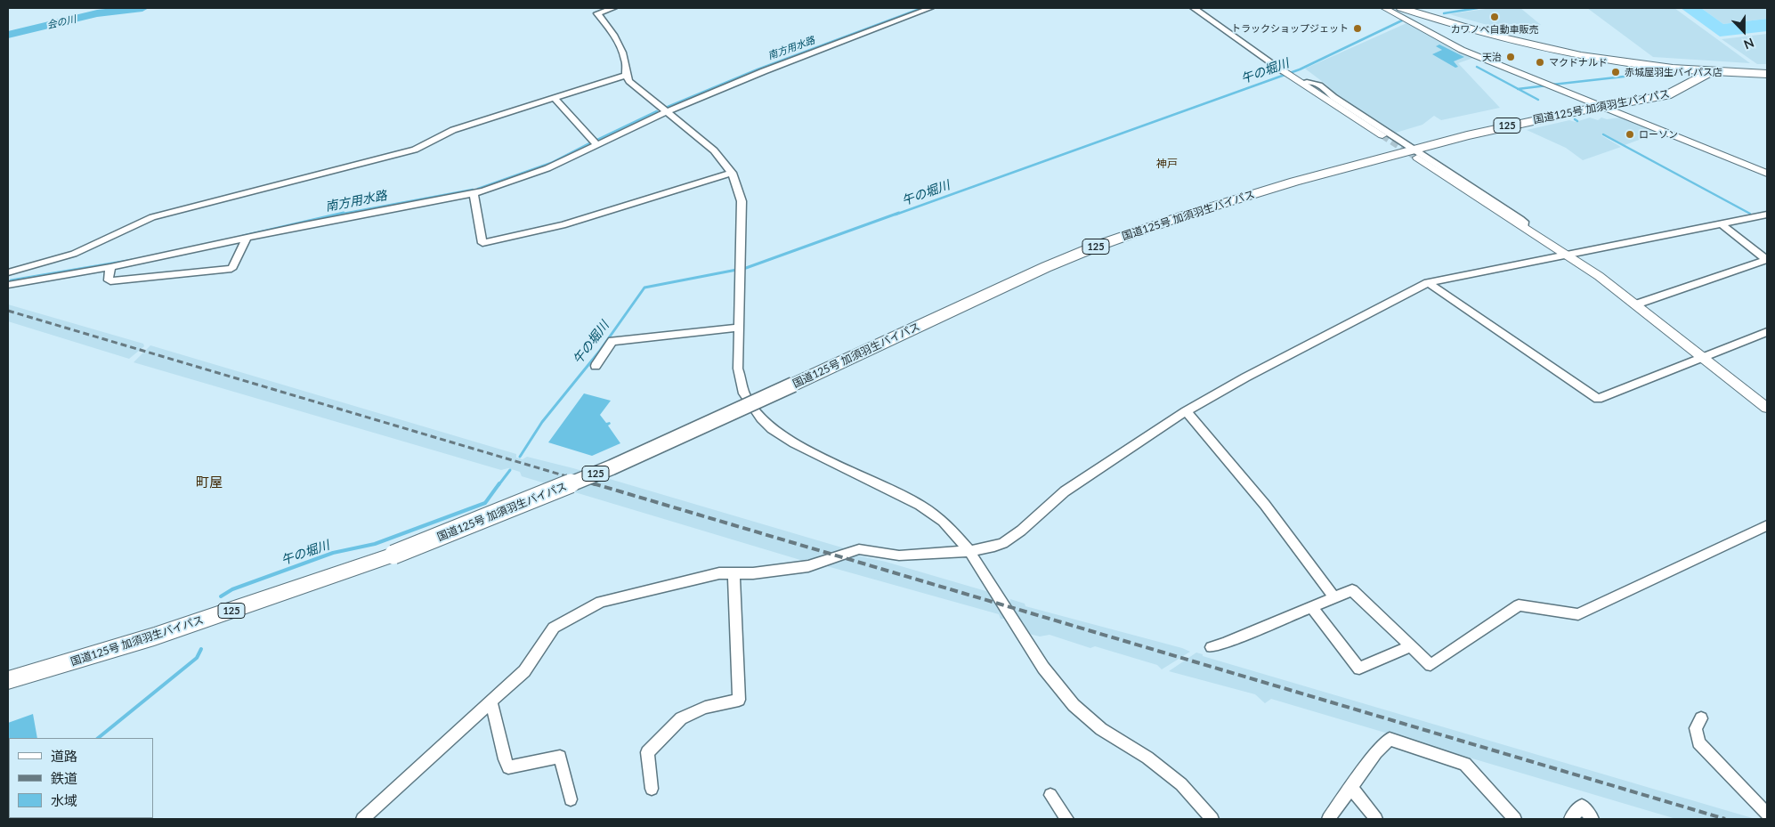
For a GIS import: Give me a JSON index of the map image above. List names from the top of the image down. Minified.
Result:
{"streets":{"highway":["国道125号 加須羽生バイパス","125"]},"districts":["神戸","町屋"],"water":["会の川","南方用水路","午の堀川"],"places":["カワノベ自動車販売","トラックショップジェット","天治","マクドナルド","赤城屋羽生バイパス店","ローソン"],"legend":["道路","鉄道","水域"],"north":"bottom"}
